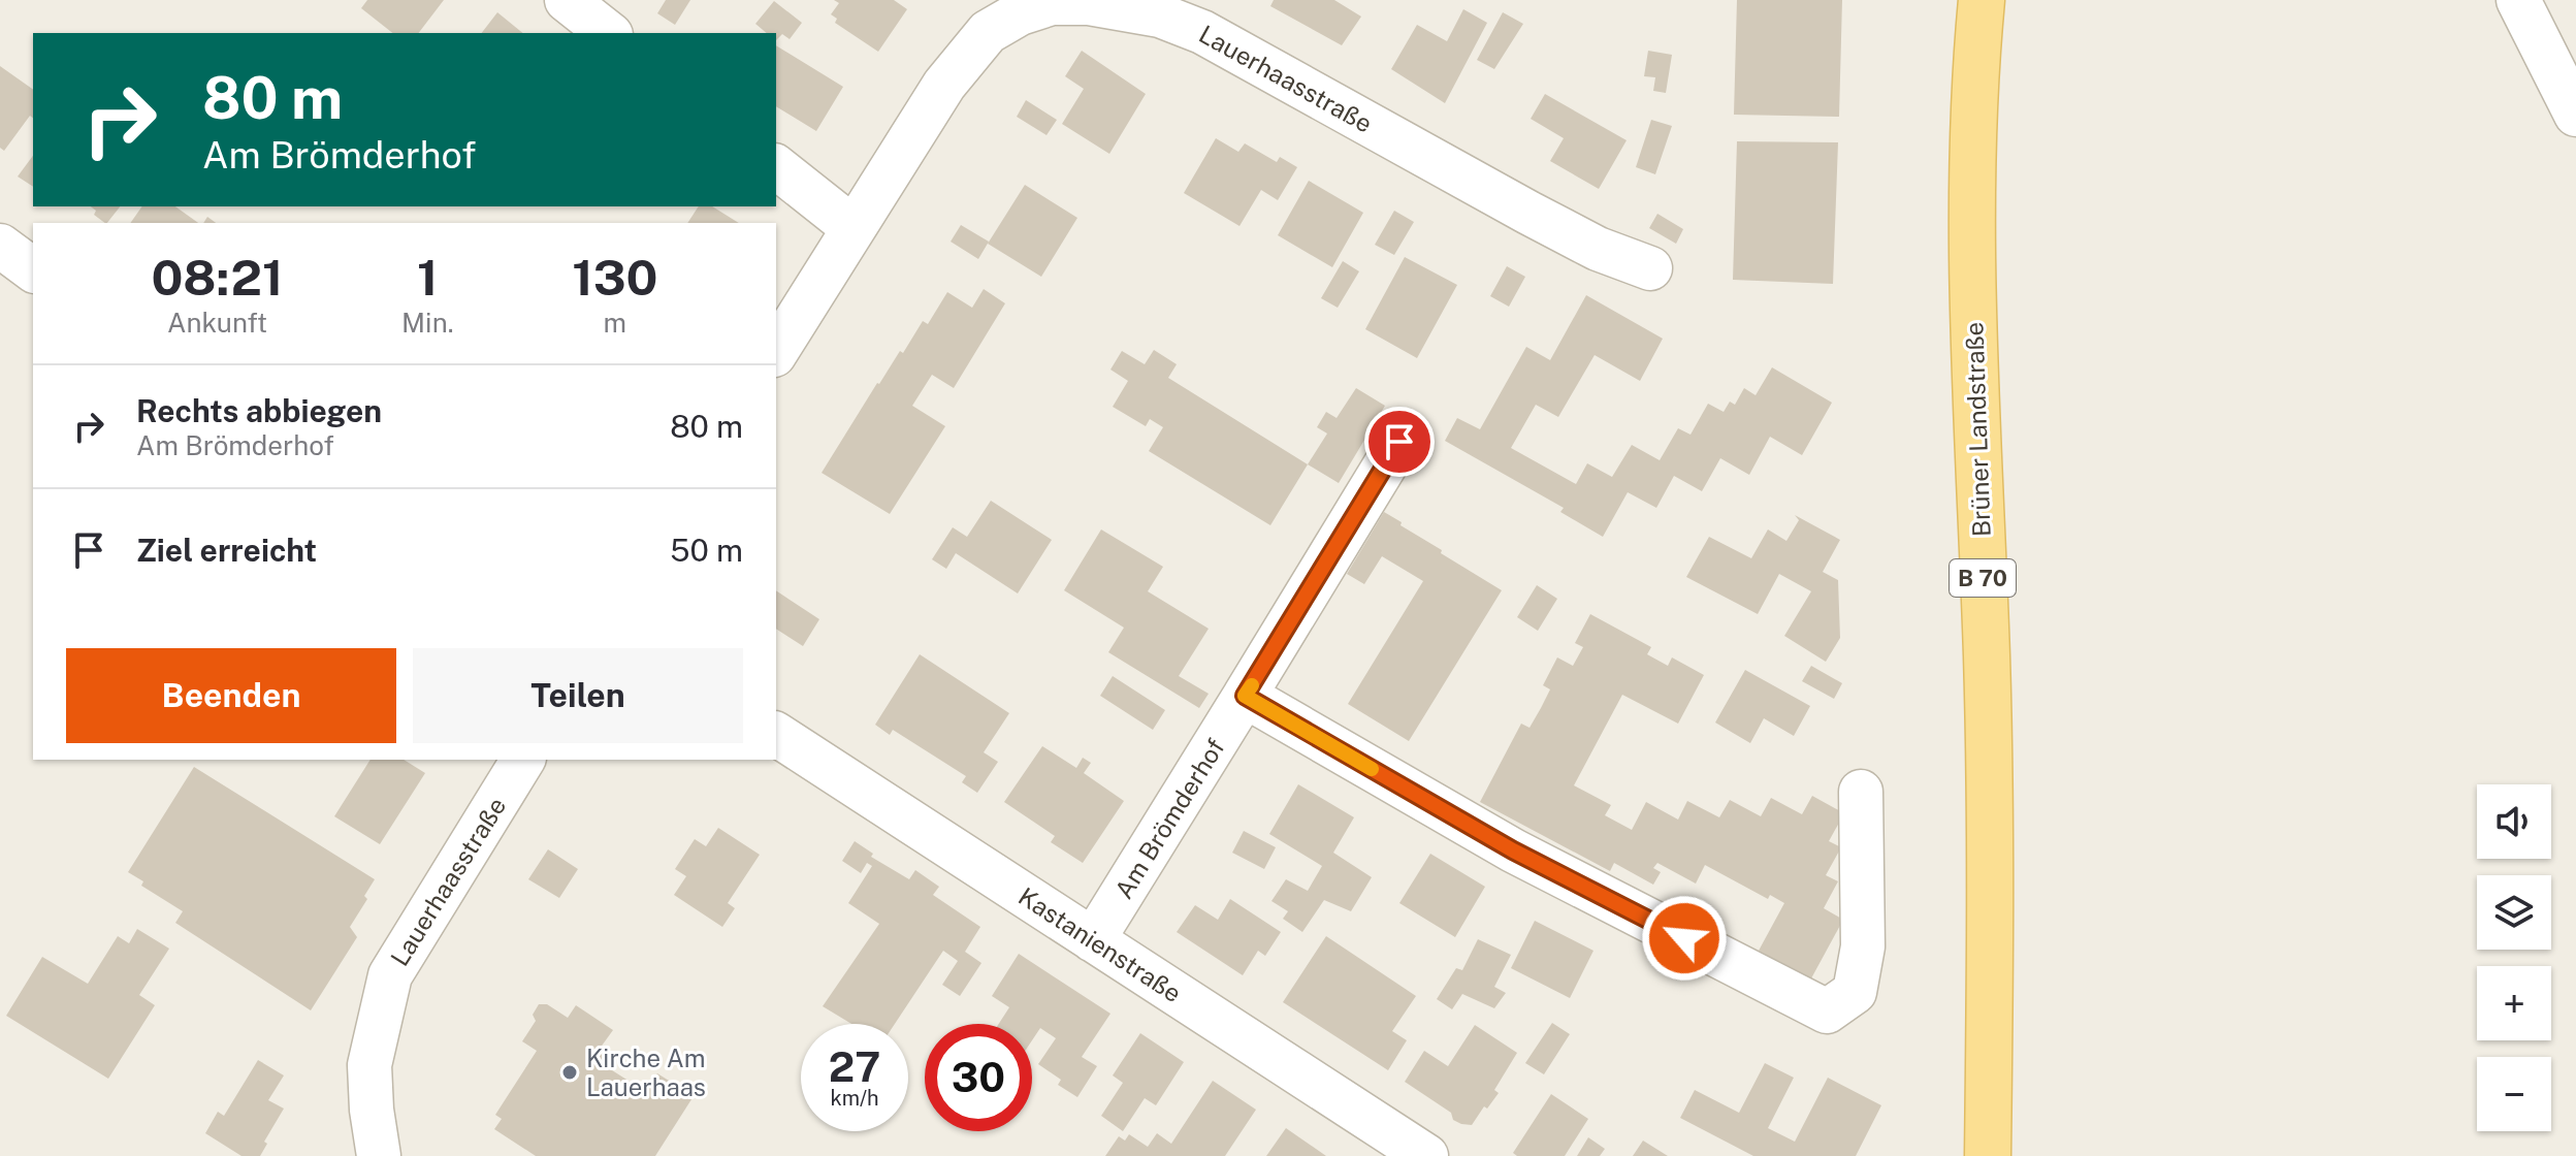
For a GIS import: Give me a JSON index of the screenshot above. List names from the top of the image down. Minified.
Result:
{"streets":{"main road":["Brüner Landstraße","B 70"],"street":["Lauerhaasstraße","Am Brömderhof","Kastanienstraße"]},"crossings":[["Am Brömderhof","Kastanienstraße"]],"places":["Kirche Am Lauerhaas"],"page":{"turn":["80 m","Am Brömderhof"],"eta":["08:21","Ankunft","1","Min.","130","m"],"list":[{"name":"Rechts abbiegen","note":"Am Brömderhof","value":"80 m"},{"name":"Ziel erreicht","value":"50 m"}],"buttons":["Beenden","Teilen"],"map_buttons":["+","−"],"speed":"27 km/h","limit":"30"}}
